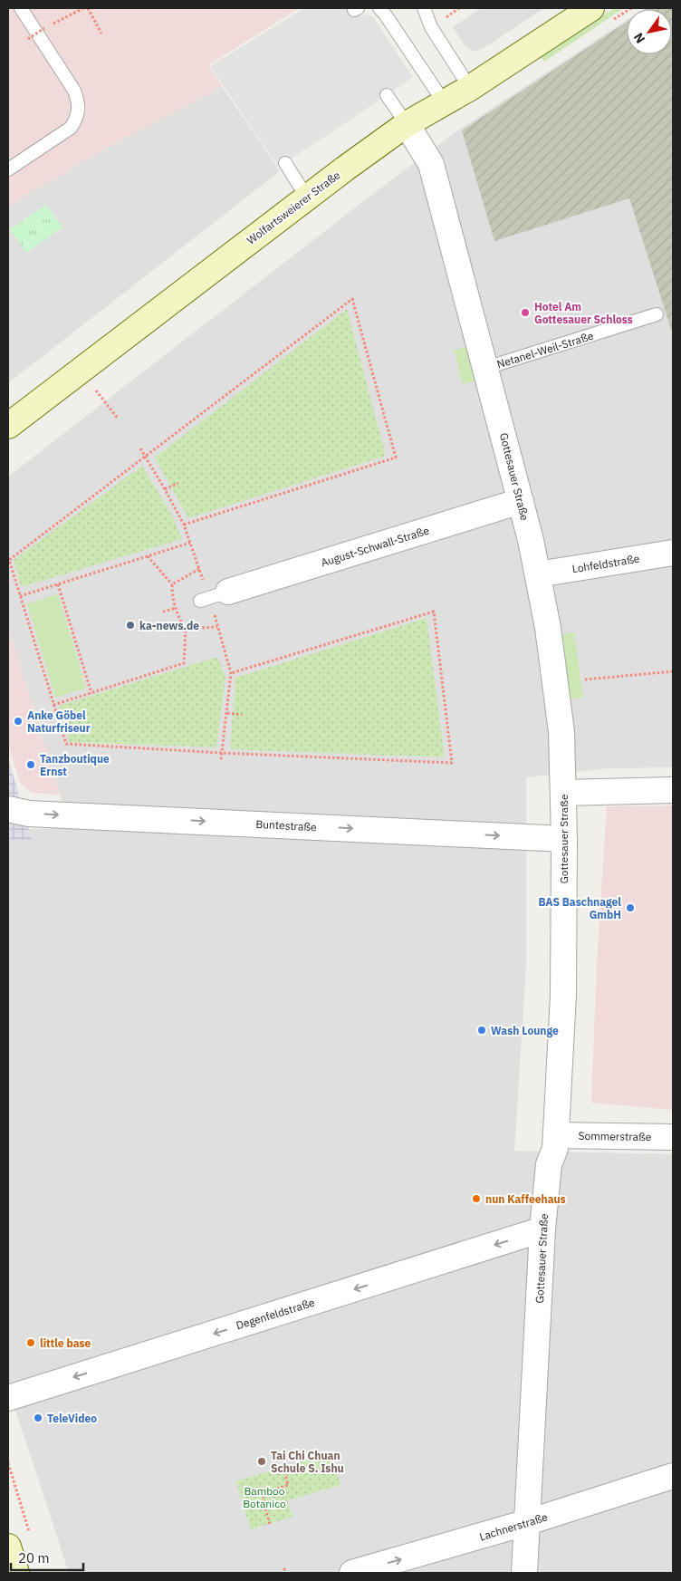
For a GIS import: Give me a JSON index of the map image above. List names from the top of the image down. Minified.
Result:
{"streets":{"main road":["Wolfartsweierer Straße"],"street":["Gottesauer Straße","August-Schwall-Straße","Lohfeldstraße","Buntestraße","Sommerstraße","Degenfeldstraße","Lachnerstraße"],"lane":["Netanel-Weil-Straße"]},"crossings":[["Wolfartsweierer Straße","Gottesauer Straße"],["Netanel-Weil-Straße","Gottesauer Straße"],["Gottesauer Straße","August-Schwall-Straße"],["Gottesauer Straße","Lohfeldstraße"],["Gottesauer Straße","Buntestraße"],["Gottesauer Straße","Sommerstraße"],["Gottesauer Straße","Degenfeldstraße"],["Gottesauer Straße","Lachnerstraße"]],"one_way":["Buntestraße","Degenfeldstraße","Lachnerstraße"],"parks":["Bamboo Botanico"],"places":["Hotel Am Gottesauer Schloss","ka-news.de","Anke Göbel Naturfriseur","Tanzboutique Ernst","BAS Baschnagel GmbH","Wash Lounge","nun Kaffeehaus","little base","TeleVideo","Tai Chi Chuan Schule S. Ishu"],"scale_bar":"20 m","north":"bottom left"}
